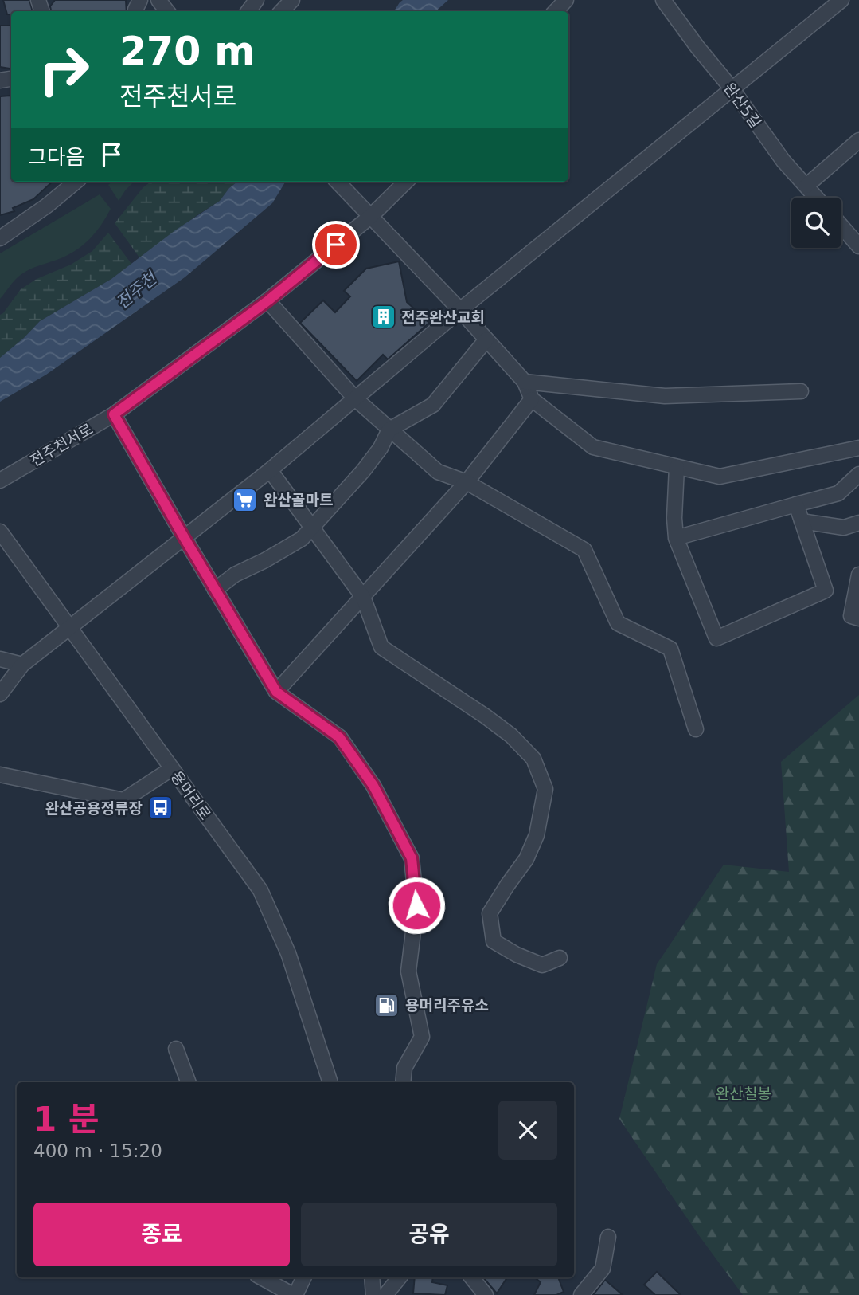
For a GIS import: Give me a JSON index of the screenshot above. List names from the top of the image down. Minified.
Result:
{"streets":{"street":["완산5길","전주천서로","용머리로"]},"water":["전주천"],"parks":["완산칠봉"],"places":{"building":["전주완산교회"],"supermarket":["완산골마트"],"bus stop":["완산공용정류장"],"fuel station":["용머리주유소"]},"page":{"turn":["270 m","전주천서로"],"then":"그다음","heading":["1 분","400 m · 15:20"],"buttons":["종료","공유"]}}
